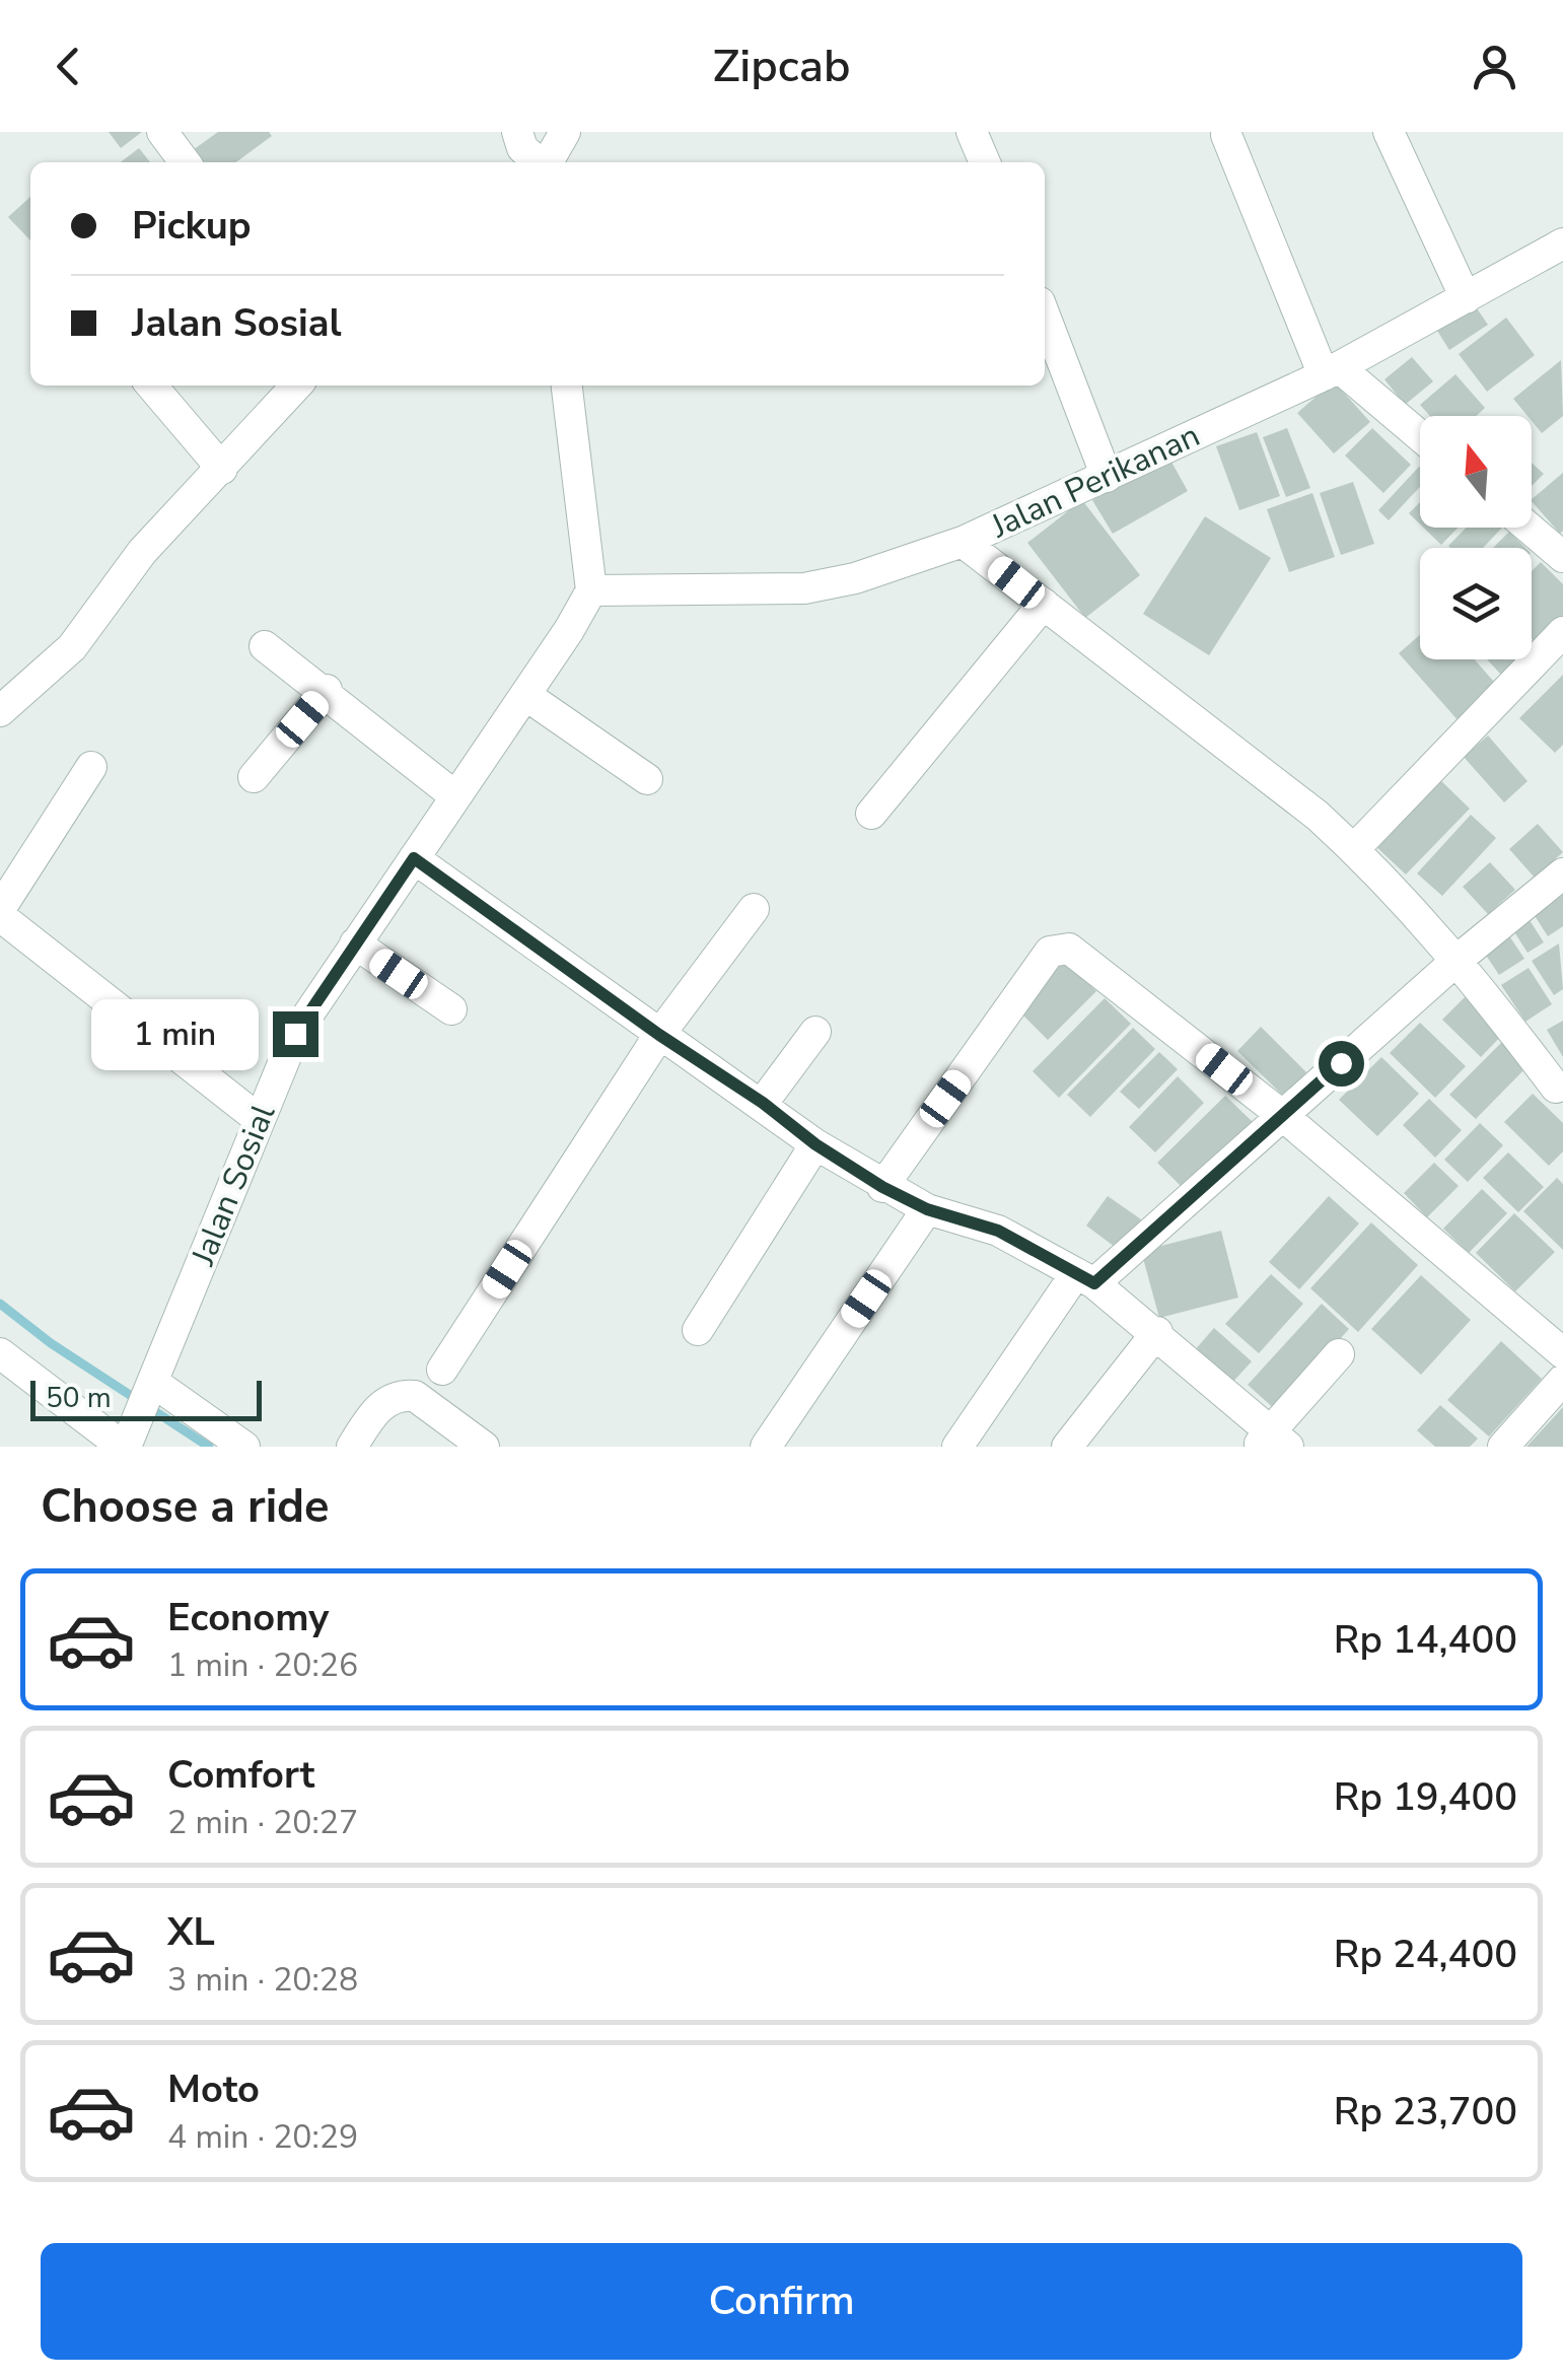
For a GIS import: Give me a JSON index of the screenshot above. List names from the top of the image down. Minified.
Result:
{"streets":{"street":["Jalan Perikanan","Jalan Sosial"]},"crossings":[["Jalan Perikanan","Jalan Sosial"]],"scale_bar":"50 m","north":"top","page":{"header":"Zipcab","banner":["Pickup","Jalan Sosial"],"bubble":"1 min","scale":"50 m","heading":"Choose a ride","list":[{"name":"Economy","note":"1 min · 20:26","value":"Rp 14,400"},{"name":"Comfort","note":"2 min · 20:27","value":"Rp 19,400"},{"name":"XL","note":"3 min · 20:28","value":"Rp 24,400"},{"name":"Moto","note":"4 min · 20:29","value":"Rp 23,700"}],"buttons":"Confirm"}}
